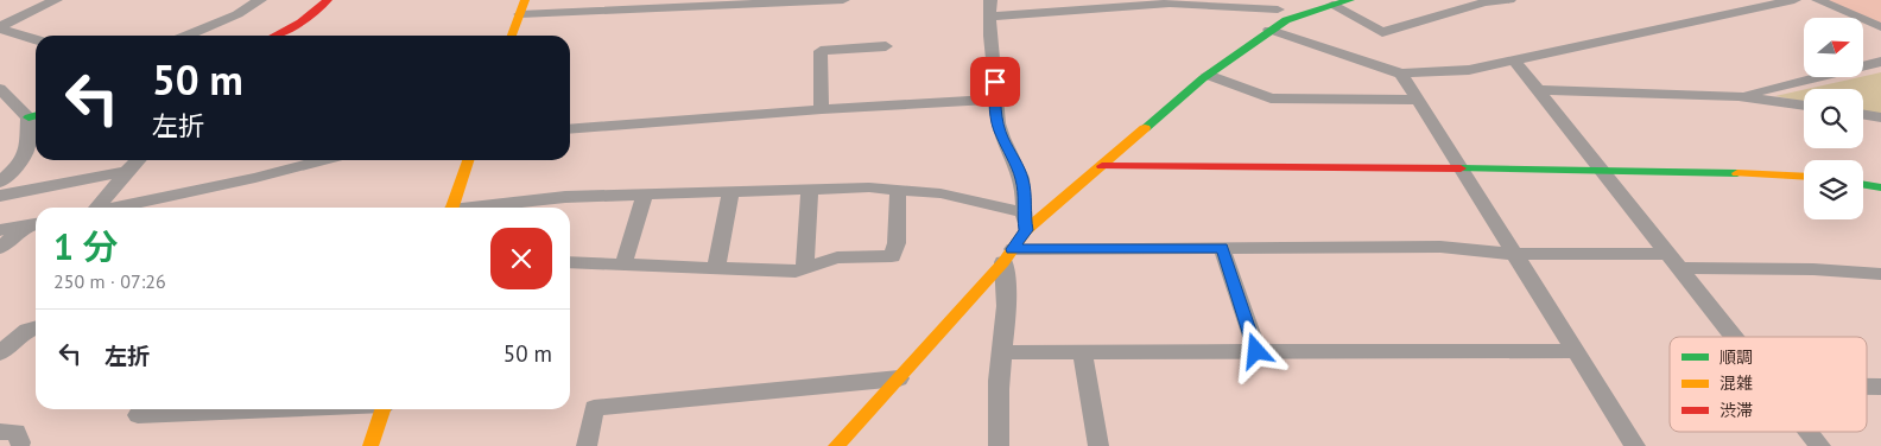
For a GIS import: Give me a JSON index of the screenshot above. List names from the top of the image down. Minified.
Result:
{"legend":["順調","混雑","渋滞"],"north":"right","page":{"turn":["50 m","左折"],"heading":["1 分","250 m · 07:26"],"list":[{"name":"左折","value":"50 m"}]}}
